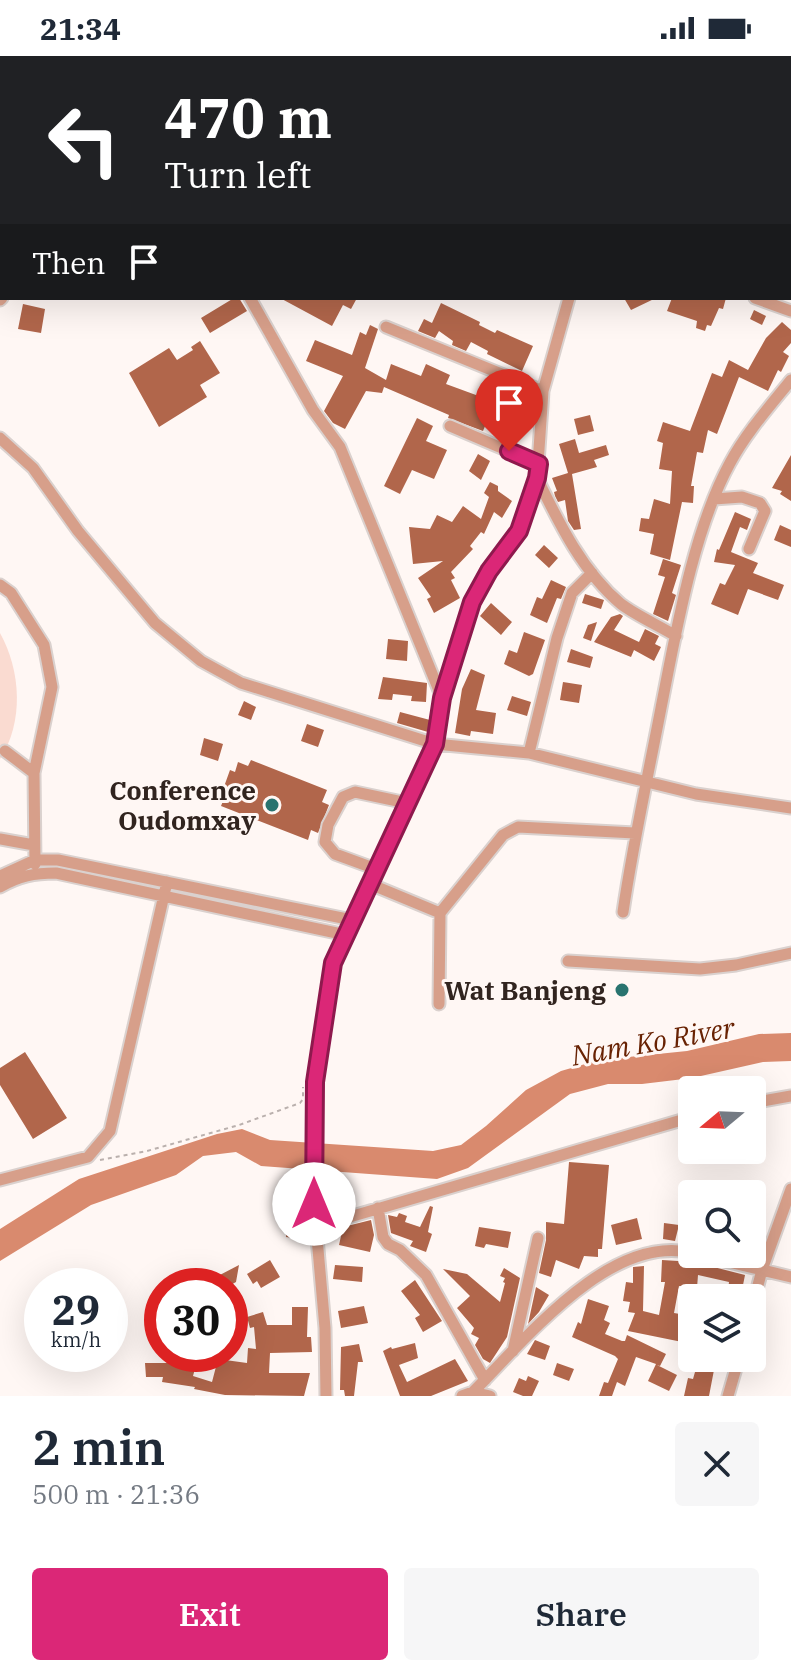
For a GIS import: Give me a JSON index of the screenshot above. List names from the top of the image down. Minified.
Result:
{"water":["Nam Ko River"],"places":["Conference Oudomxay","Wat Banjeng"],"north":"left","page":{"status":"21:34","turn":["470 m","Turn left"],"then":"Then","speed":"29 km/h","limit":"30","heading":["2 min","500 m · 21:36"],"buttons":["Exit","Share"]}}
